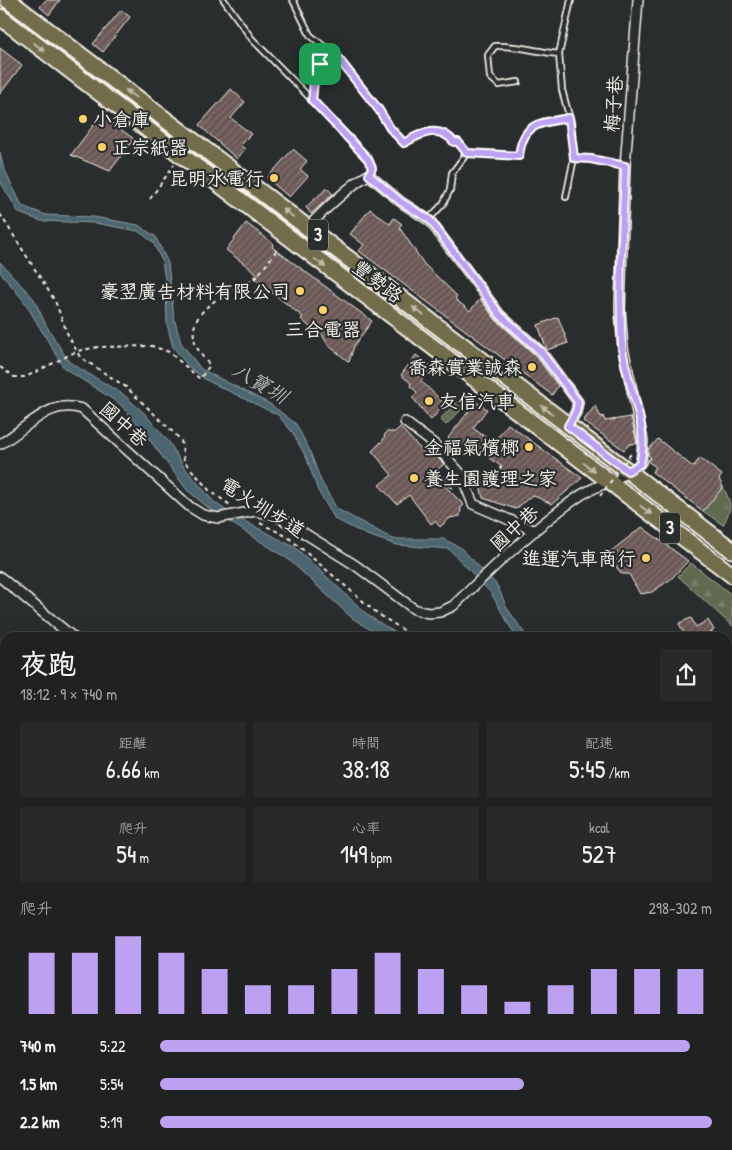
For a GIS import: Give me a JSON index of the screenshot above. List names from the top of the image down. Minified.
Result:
{"streets":{"main road":["3","豐勢路"],"street":["梅子巷","國中巷"],"path":["電火圳步道"]},"crossings":[["梅子巷","豐勢路"],["梅子巷","國中巷"],["豐勢路","國中巷"],["國中巷","電火圳步道"]],"water":["八寶圳"],"places":["小倉庫","正宗紙器","昆明水電行","豪翌廣告材料有限公司","三合電器","喬森實業誠森","友信汽車","金福氣檳榔","養生園護理之家","進運汽車商行"],"page":{"heading":["夜跑","18:12 · 9 × 740 m"],"stats":[["距離","6.66 km"],["時間","38:18"],["配速","5:45 /km"],["爬升","54 m"],["心率","149 bpm"],["kcal","527"]],"chart":["爬升","298–302 m"],"list":[{"name":"740 m","note":"5:22"},{"name":"1.5 km","note":"5:54"},{"name":"2.2 km","note":"5:19"}]}}
